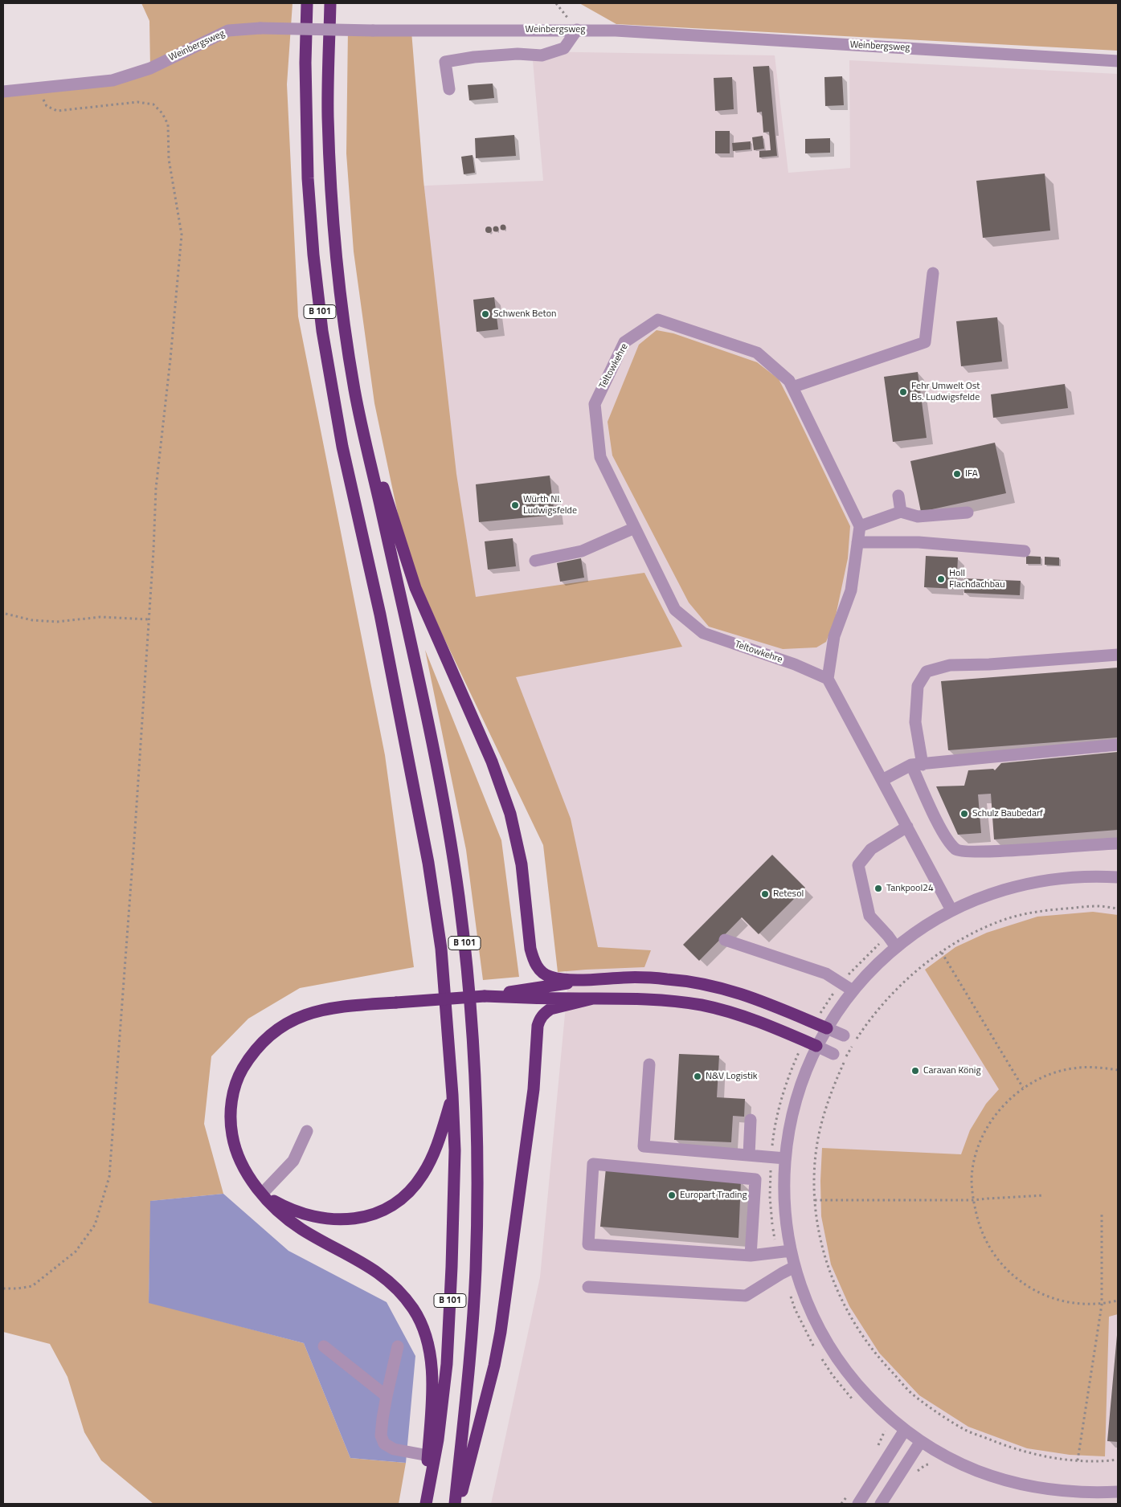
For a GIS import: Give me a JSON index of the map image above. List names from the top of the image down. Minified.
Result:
{"streets":{"highway":["B 101"],"street":["Weinbergsweg","Teltowkehre"]},"places":["Schwenk Beton","Fehr Umwelt Ost Bs. Ludwigsfelde","IFA","Würth Nl. Ludwigsfelde","Holl Flachdachbau","Schulz Baubedarf","Tankpool24","Retesol","Caravan König","N&V Logistik","Europart Trading"]}
